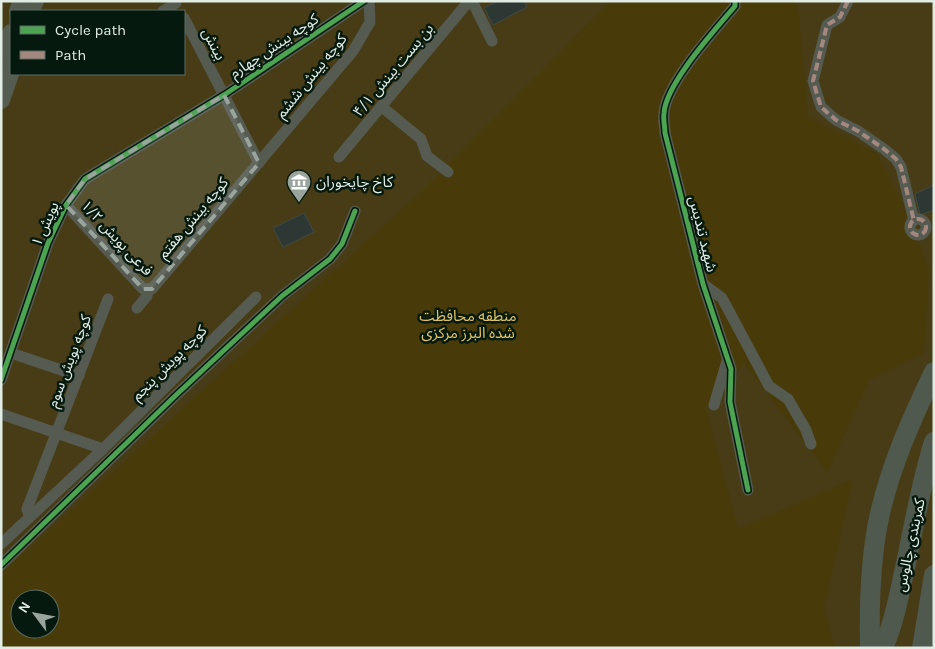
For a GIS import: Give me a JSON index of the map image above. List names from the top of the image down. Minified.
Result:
{"streets":{"highway":["کمربندی چالوس"],"street":["بینش","کوچه بینش چهارم","بن بست بینش ۴/۱","کوچه بینش ششم","کوچه بینش هفتم","پویش ۱","شهید تندیس","فرعی پویش ۱/۲","کوچه پویش سوم","کوچه پویش پنجم"]},"crossings":[["بینش","کوچه بینش چهارم"],["بینش","کوچه بینش ششم"],["بینش","کوچه بینش هفتم"],["بینش","پویش ۱"],["کوچه بینش چهارم","پویش ۱"],["کوچه بینش ششم","کوچه بینش هفتم"],["کوچه بینش هفتم","فرعی پویش ۱/۲"],["پویش ۱","فرعی پویش ۱/۲"],["کوچه پویش سوم","کوچه پویش پنجم"]],"parks":["منطقه محافظت شده البرز مرکزی"],"places":{"museum":["کاخ چایخوران"]},"legend":["Cycle path","Path"],"north":"top left"}
